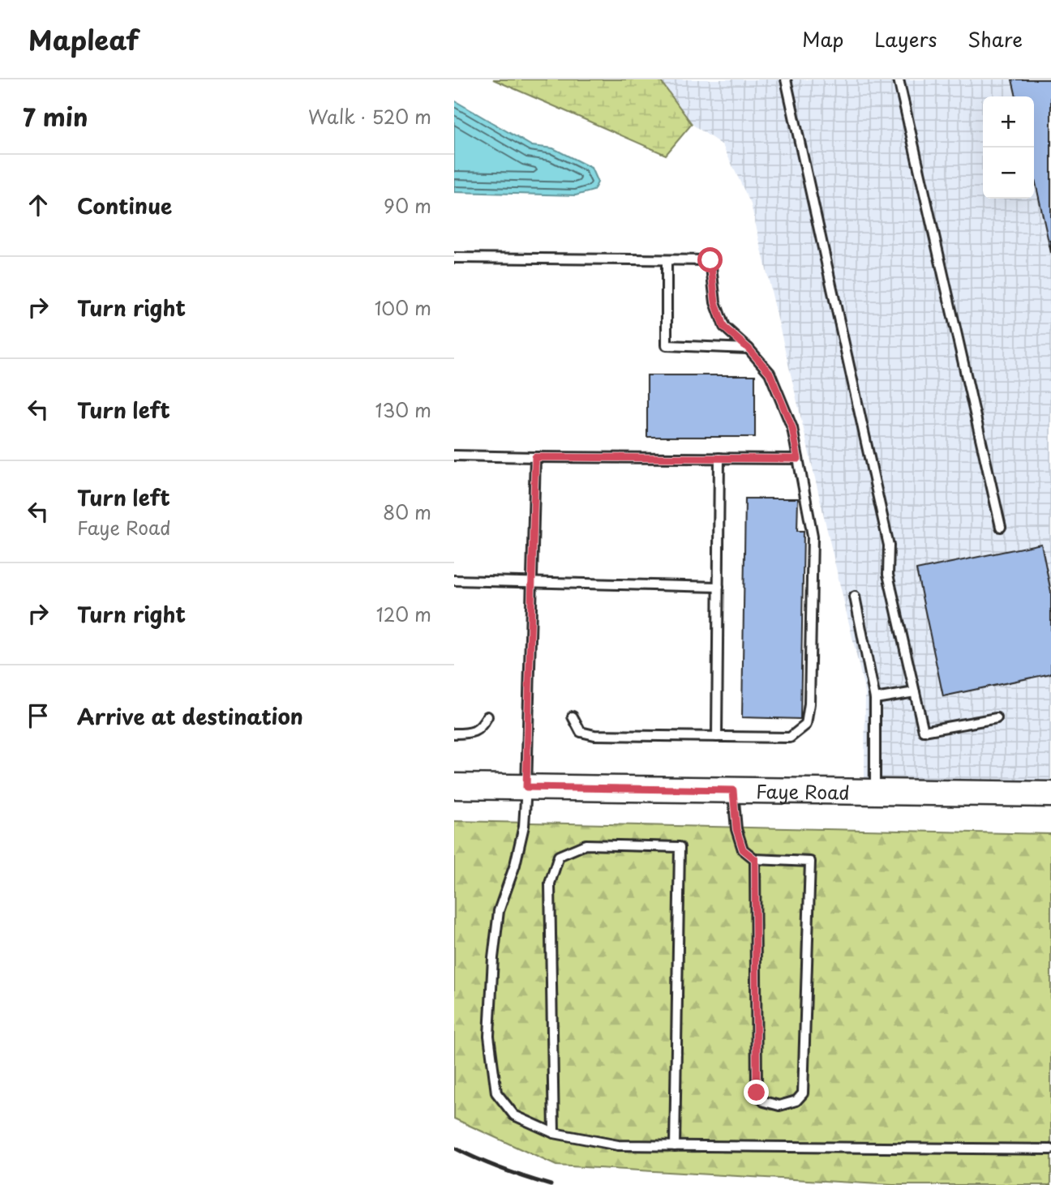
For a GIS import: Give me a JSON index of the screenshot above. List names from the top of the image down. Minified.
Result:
{"streets":{"street":["Faye Road"]},"page":{"header":"Mapleaf","nav":["Map","Layers","Share"],"heading":["7 min","Walk · 520 m"],"map_buttons":["+","−"],"list":[["Continue","90 m"],["Turn right","100 m"],["Turn left","130 m"],["Turn left","Faye Road","80 m"],["Turn right","120 m"],"Arrive at destination"]}}
